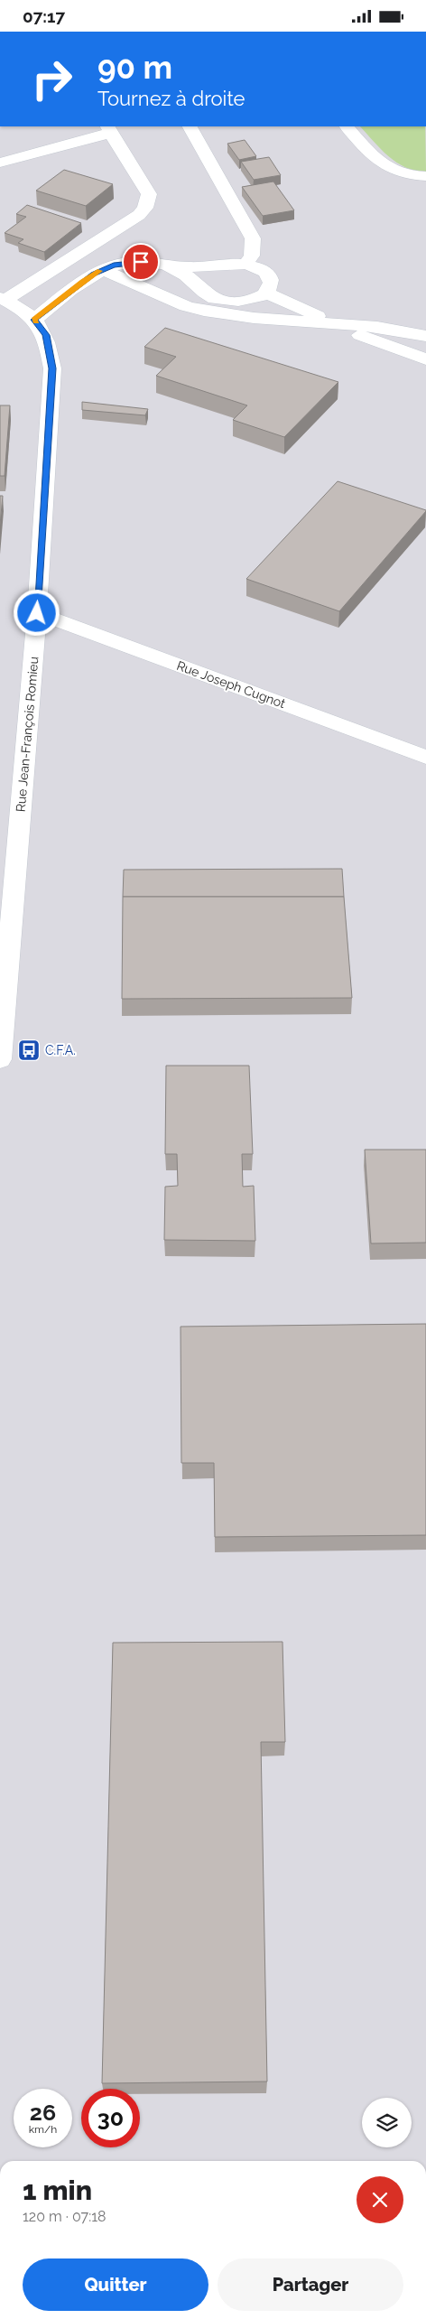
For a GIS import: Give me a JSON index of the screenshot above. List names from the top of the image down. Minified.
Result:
{"streets":{"street":["Rue Joseph Cugnot","Rue Jean-François Romieu"]},"crossings":[["Rue Joseph Cugnot","Rue Jean-François Romieu"]],"places":{"bus stop":["C.F.A."]},"page":{"status":"07:17","turn":["90 m","Tournez à droite"],"speed":"26 km/h","limit":"30","heading":["1 min","120 m · 07:18"],"buttons":["Quitter","Partager"]}}
